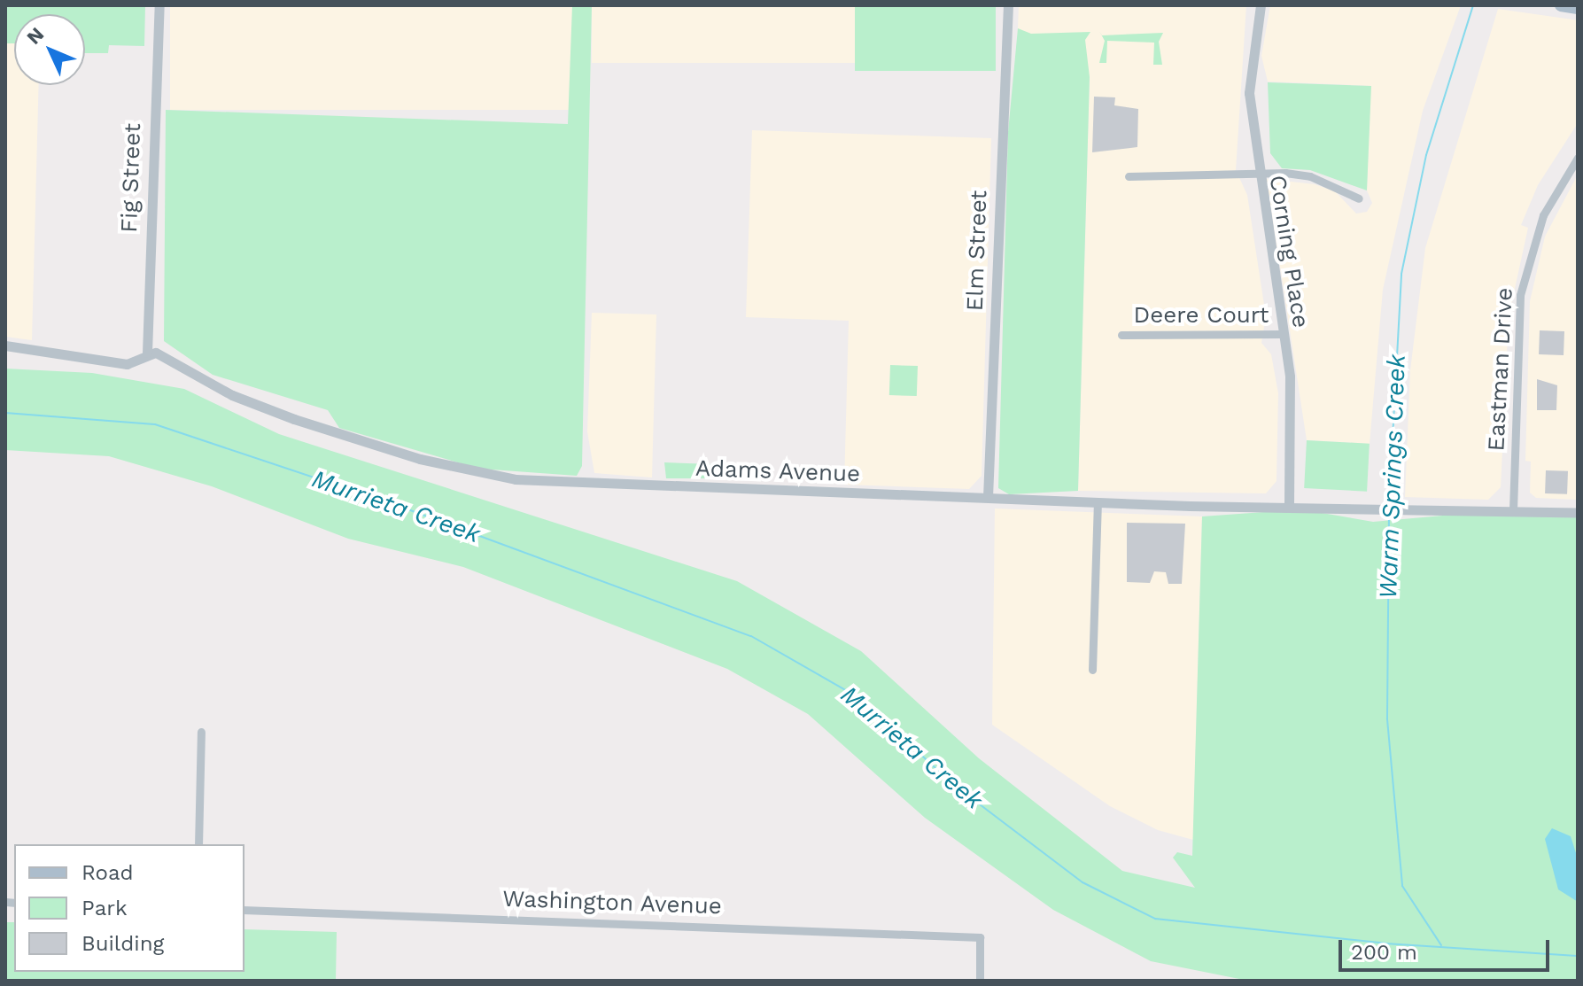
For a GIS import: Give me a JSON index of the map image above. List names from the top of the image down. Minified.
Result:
{"streets":{"street":["Fig Street","Elm Street","Corning Place","Deere Court","Eastman Drive","Adams Avenue","Washington Avenue"]},"crossings":[["Fig Street","Adams Avenue"],["Elm Street","Adams Avenue"],["Corning Place","Deere Court"],["Corning Place","Adams Avenue"],["Eastman Drive","Adams Avenue"]],"water":["Warm Springs Creek","Murrieta Creek"],"legend":["Road","Park","Building"],"scale_bar":"200 m","north":"top left"}
